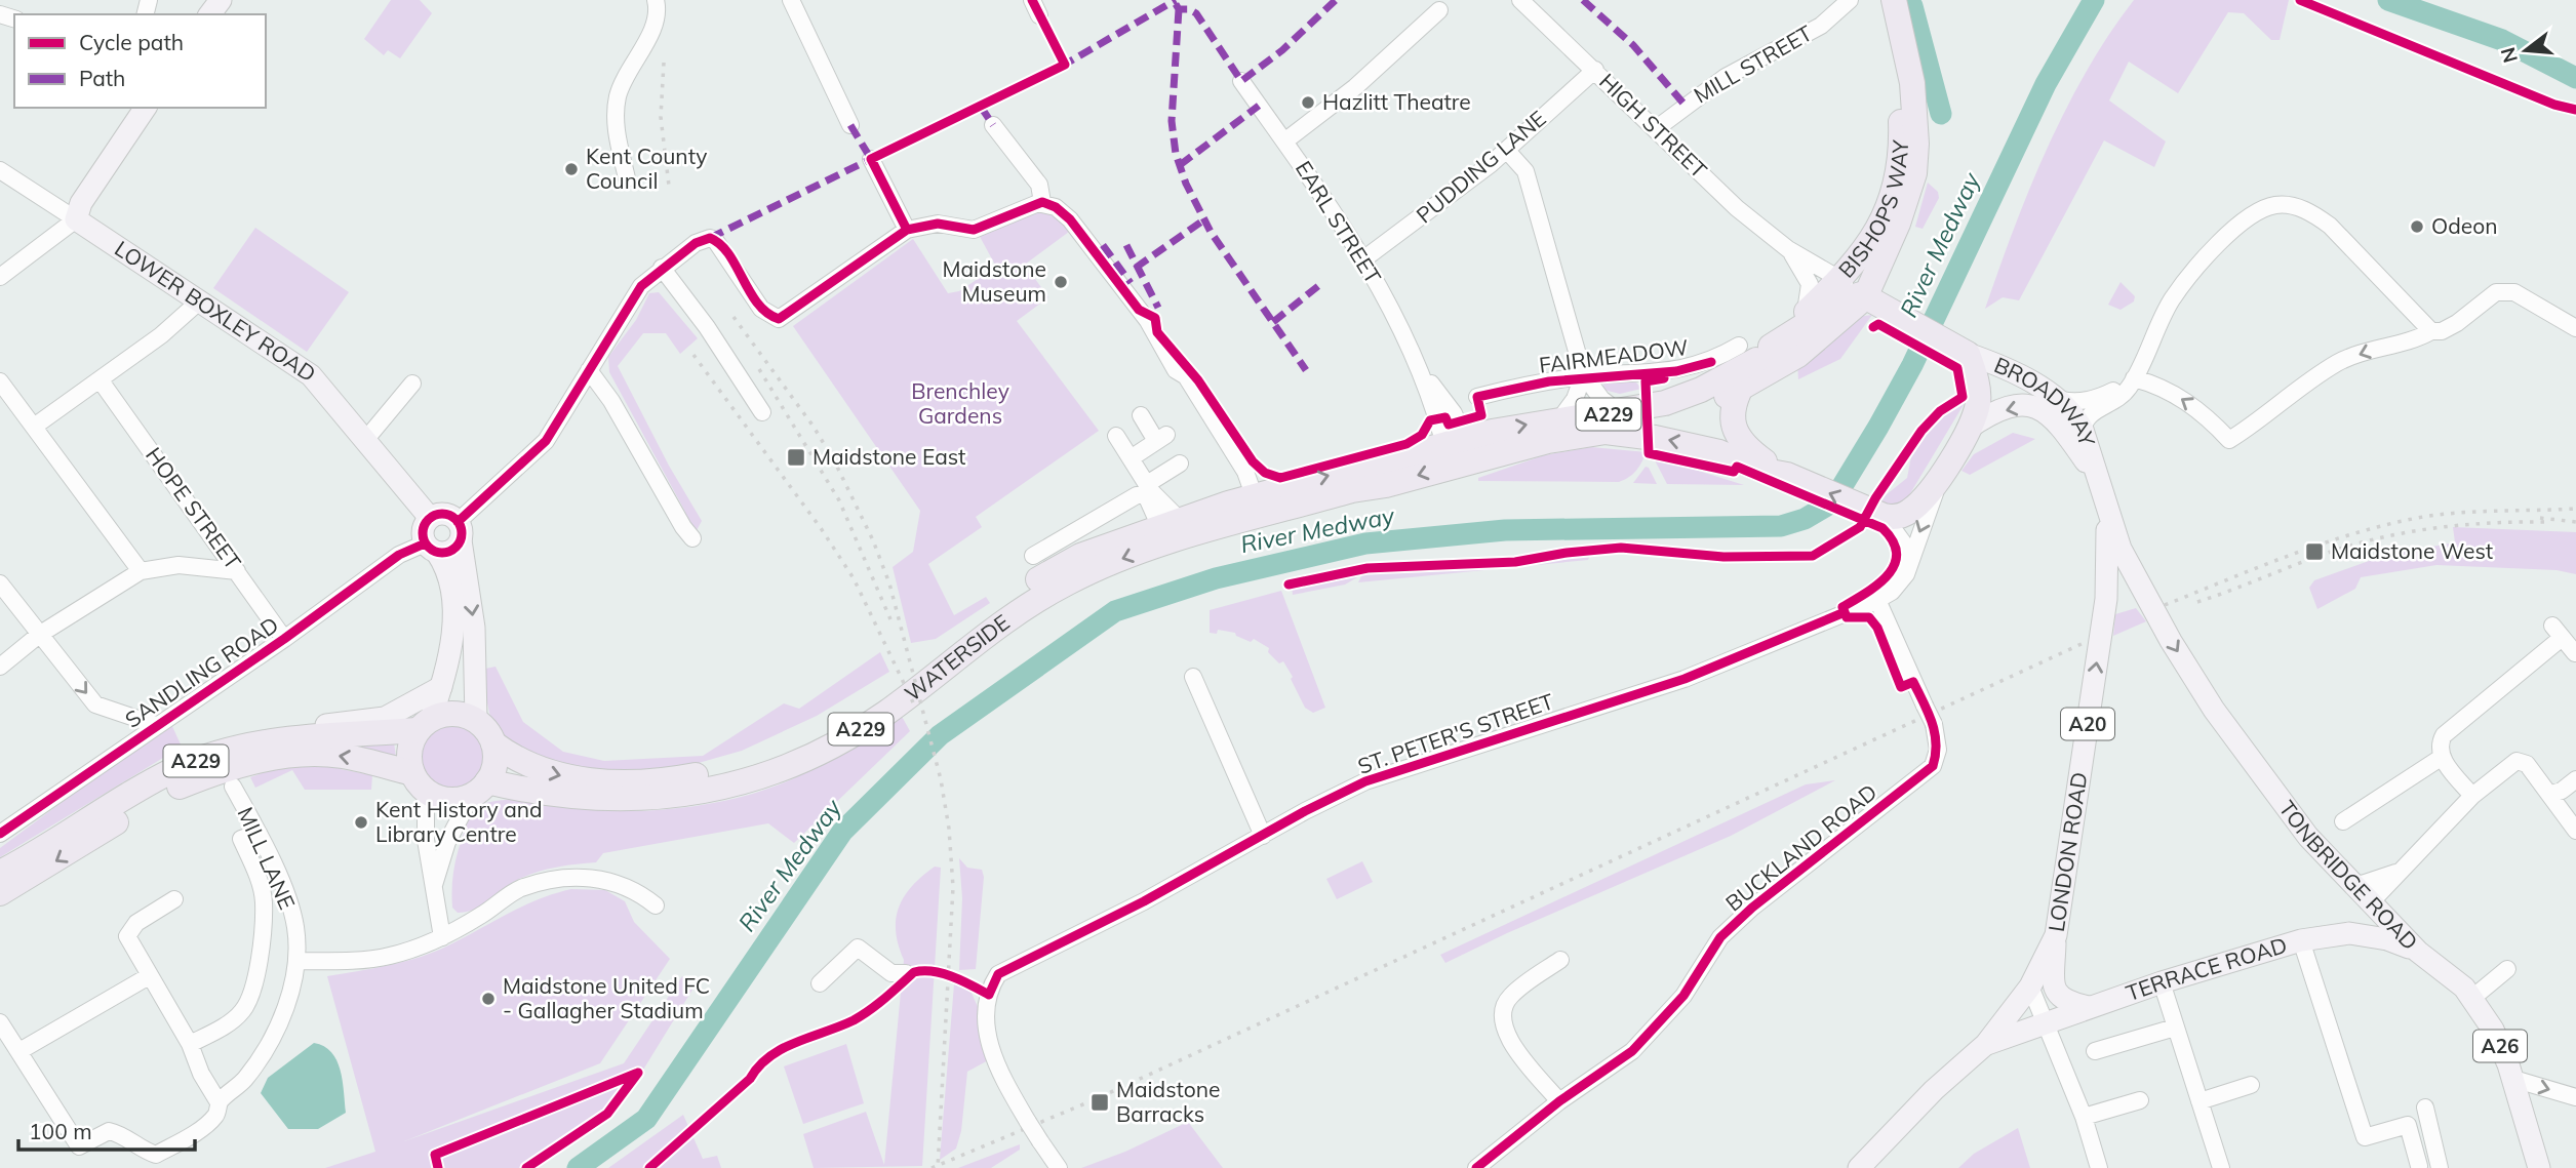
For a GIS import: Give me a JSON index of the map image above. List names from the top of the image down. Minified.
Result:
{"streets":{"highway":["BISHOPS WAY","FAIRMEADOW","BROADWAY","A229","WATERSIDE"],"main road":["LOWER BOXLEY ROAD","A20","LONDON ROAD","TONBRIDGE ROAD","TERRACE ROAD","A26"],"street":["MILL STREET","HIGH STREET","PUDDING LANE","EARL STREET","HOPE STREET","SANDLING ROAD","ST. PETER'S STREET","BUCKLAND ROAD","MILL LANE"]},"crossings":[["MILL STREET","HIGH STREET"],["HIGH STREET","PUDDING LANE"],["HIGH STREET","BISHOPS WAY"],["HIGH STREET","FAIRMEADOW"],["HIGH STREET","BROADWAY"],["HIGH STREET","A229"],["PUDDING LANE","EARL STREET"],["BISHOPS WAY","FAIRMEADOW"],["BISHOPS WAY","BROADWAY"],["BISHOPS WAY","A229"],["EARL STREET","FAIRMEADOW"],["LOWER BOXLEY ROAD","SANDLING ROAD"],["FAIRMEADOW","BROADWAY"],["FAIRMEADOW","A229"],["FAIRMEADOW","WATERSIDE"],["BROADWAY","A229"],["BROADWAY","LONDON ROAD"],["BROADWAY","TONBRIDGE ROAD"],["A229","WATERSIDE"],["HOPE STREET","SANDLING ROAD"],["A20","LONDON ROAD"],["A20","TERRACE ROAD"],["ST. PETER'S STREET","BUCKLAND ROAD"],["LONDON ROAD","TERRACE ROAD"],["TONBRIDGE ROAD","TERRACE ROAD"]],"one_way":["LONDON ROAD","TONBRIDGE ROAD"],"water":["River Medway"],"parks":["Brenchley Gardens"],"places":{"other":["Hazlitt Theatre","Kent County Council","Odeon","Maidstone Museum","Kent History and Library Centre","Maidstone United FC - Gallagher Stadium"],"transit":["Maidstone East","Maidstone West","Maidstone Barracks"]},"legend":["Cycle path","Path"],"scale_bar":"100 m","north":"left"}
